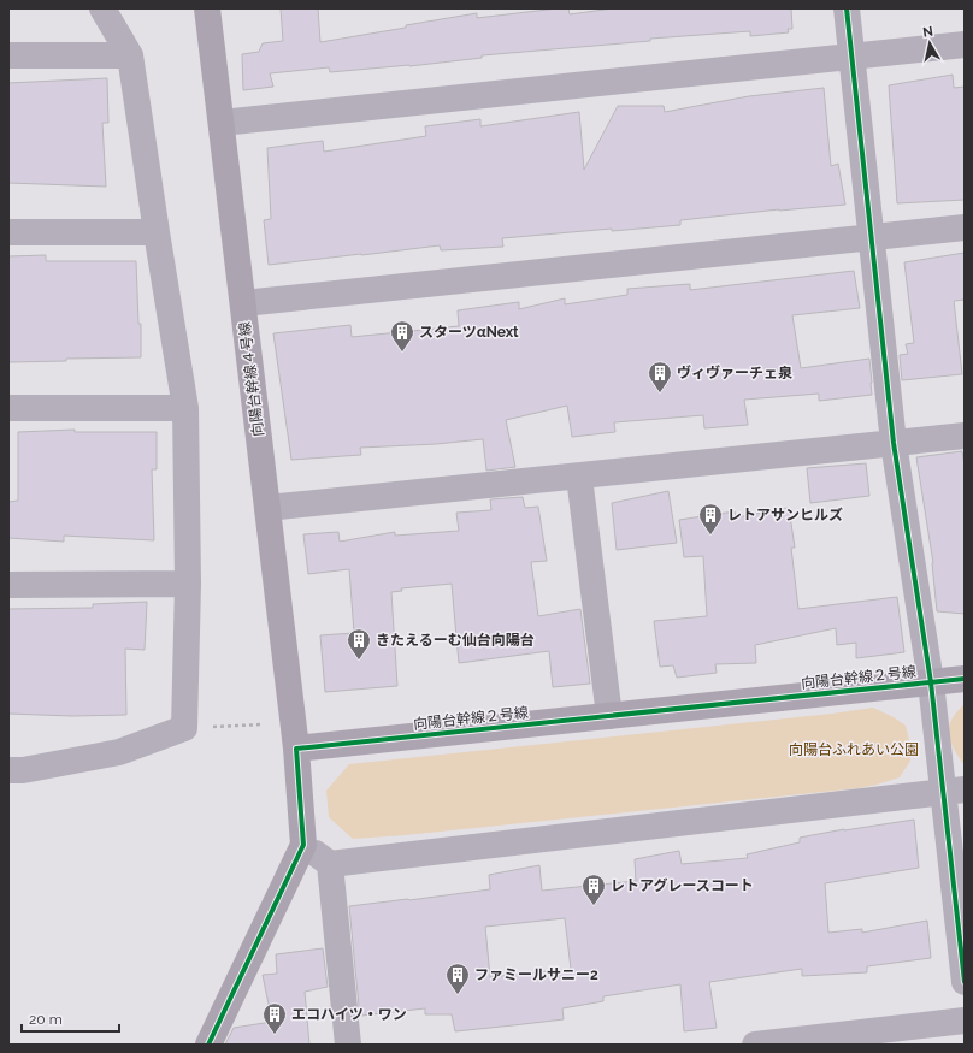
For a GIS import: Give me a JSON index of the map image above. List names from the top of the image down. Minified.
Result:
{"streets":{"street":["向陽台幹線４号線","向陽台幹線２号線"]},"crossings":[["向陽台幹線４号線","向陽台幹線２号線"]],"parks":["向陽台ふれあい公園"],"places":{"building":["スターツαNext","ヴィヴァーチェ泉","レトアサンヒルズ","きたえるーむ仙台向陽台","レトアグレースコート","ファミールサニー2","エコハイツ・ワン"]},"scale_bar":"20 m","north":"top"}
